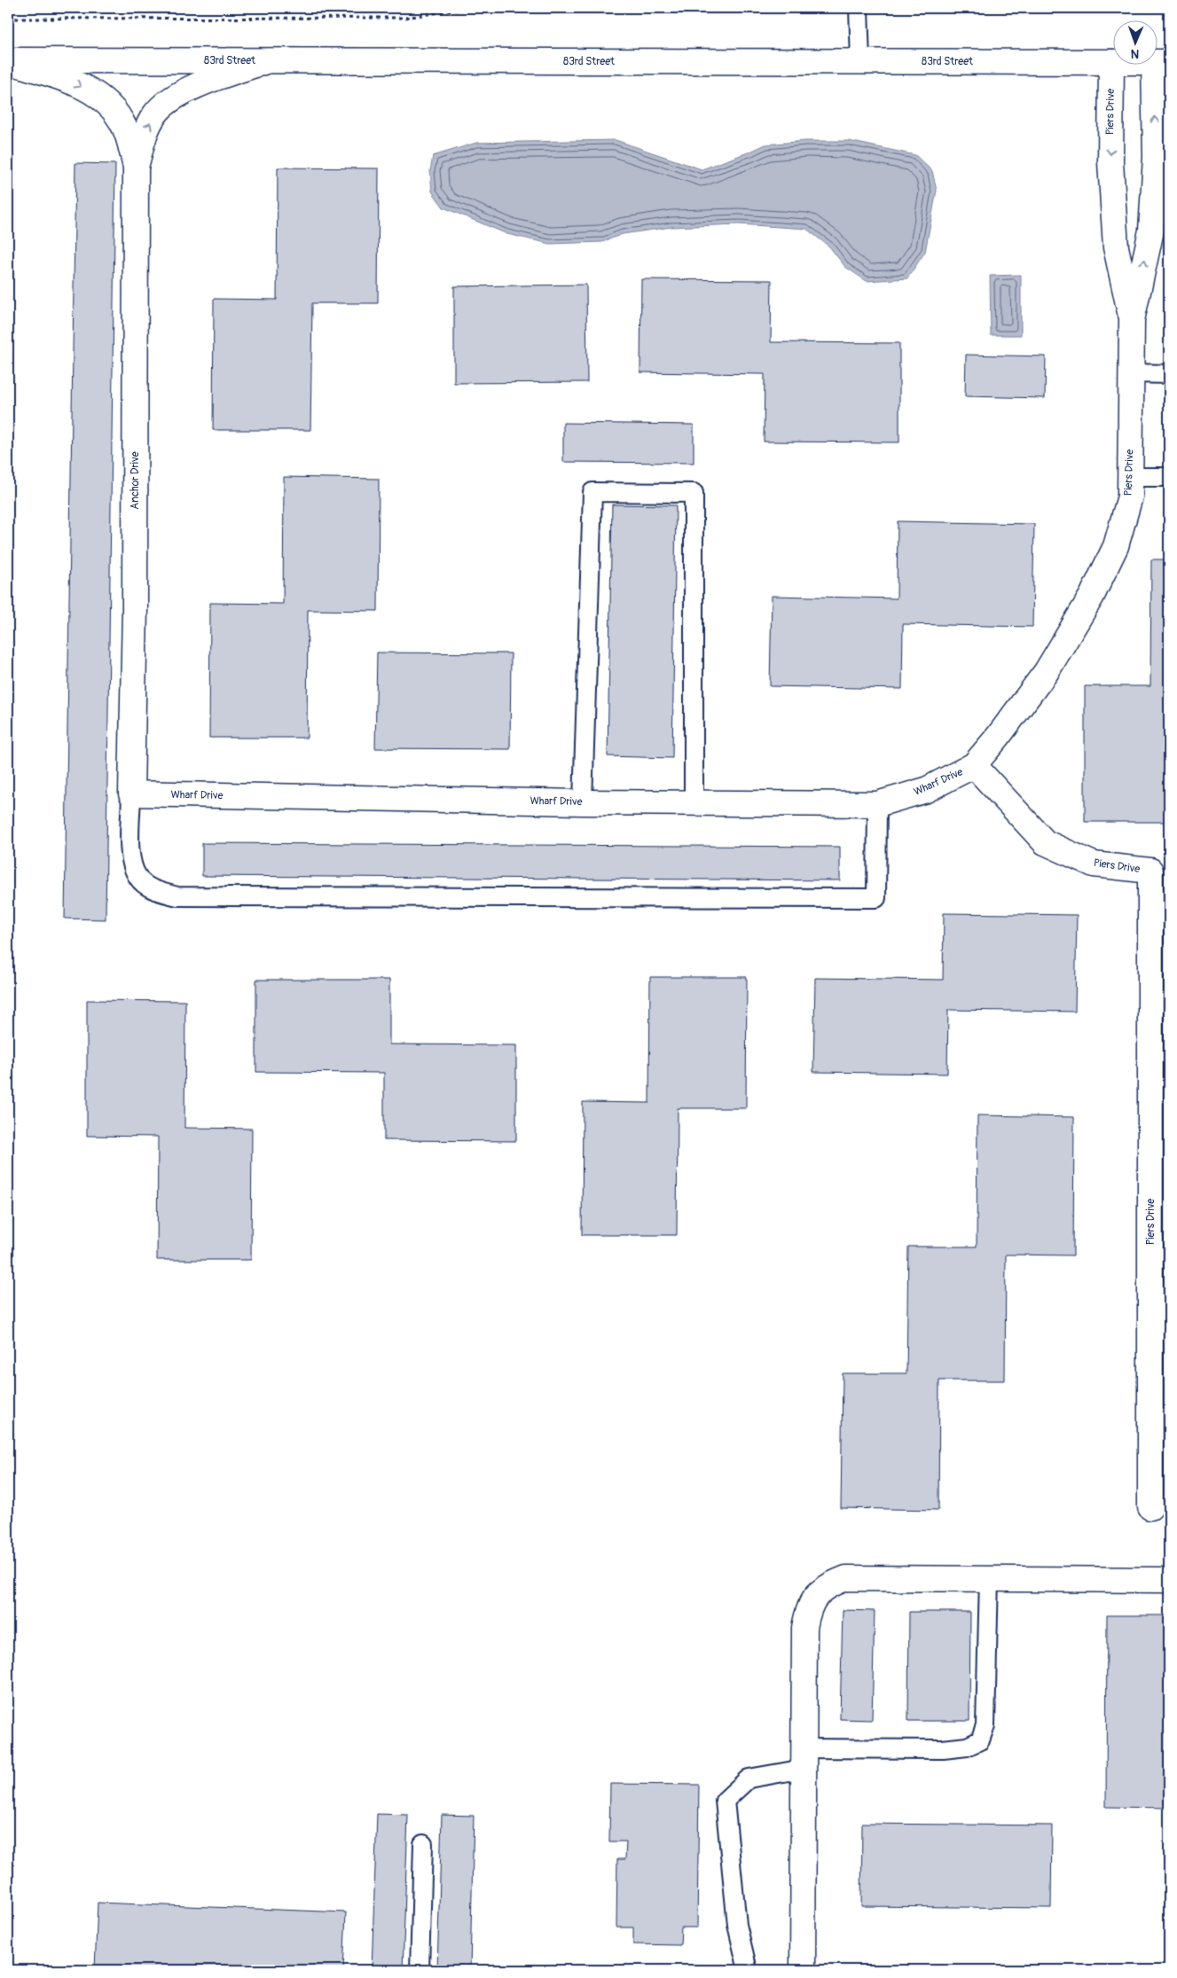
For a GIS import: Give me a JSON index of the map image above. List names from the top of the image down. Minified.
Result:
{"streets":{"street":["83rd Street","Piers Drive","Anchor Drive","Wharf Drive"]},"crossings":[["83rd Street","Piers Drive"],["83rd Street","Anchor Drive"],["Piers Drive","Wharf Drive"],["Anchor Drive","Wharf Drive"]],"north":"bottom"}
